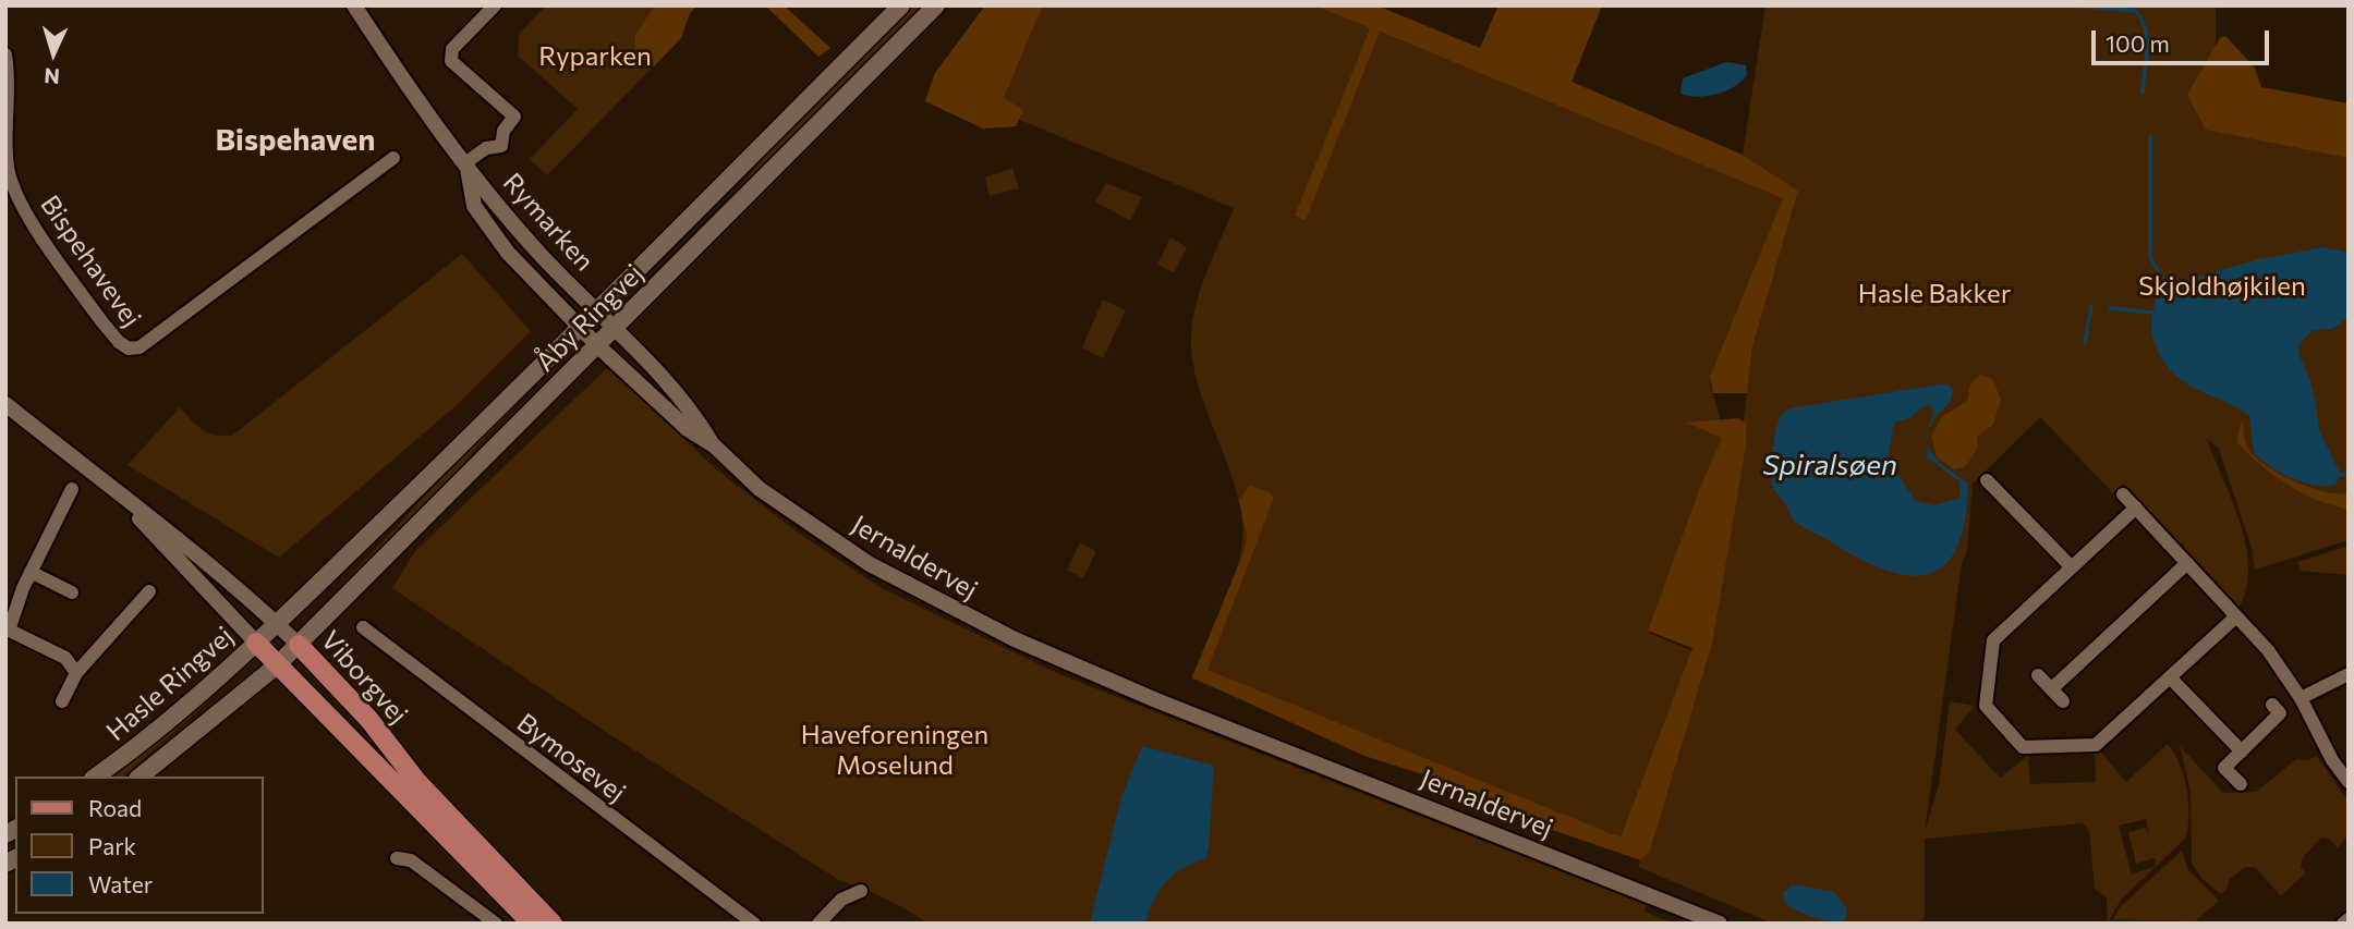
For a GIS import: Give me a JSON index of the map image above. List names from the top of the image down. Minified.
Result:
{"streets":{"main road":["Åby Ringvej","Viborgvej","Hasle Ringvej"],"street":["Rymarken","Bispehavevej","Jernaldervej","Bymosevej"]},"crossings":[["Rymarken","Åby Ringvej"],["Rymarken","Jernaldervej"],["Åby Ringvej","Jernaldervej"],["Åby Ringvej","Viborgvej"],["Åby Ringvej","Hasle Ringvej"],["Viborgvej","Hasle Ringvej"]],"districts":["Bispehaven"],"water":["Spiralsøen"],"parks":["Ryparken","Skjoldhøjkilen","Hasle Bakker","Haveforeningen Moselund"],"legend":["Road","Park","Water"],"scale_bar":"100 m","north":"bottom"}
